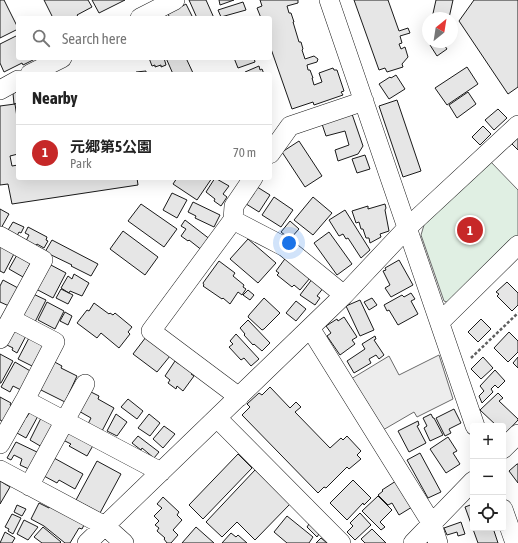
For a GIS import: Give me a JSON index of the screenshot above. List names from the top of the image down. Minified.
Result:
{"north":"top right","page":{"search":"Search here","heading":"Nearby","list":[{"mark":"1","name":"元郷第5公園","note":"Park","value":"70 m"}],"pins":"1","map_buttons":["+","−"]}}
